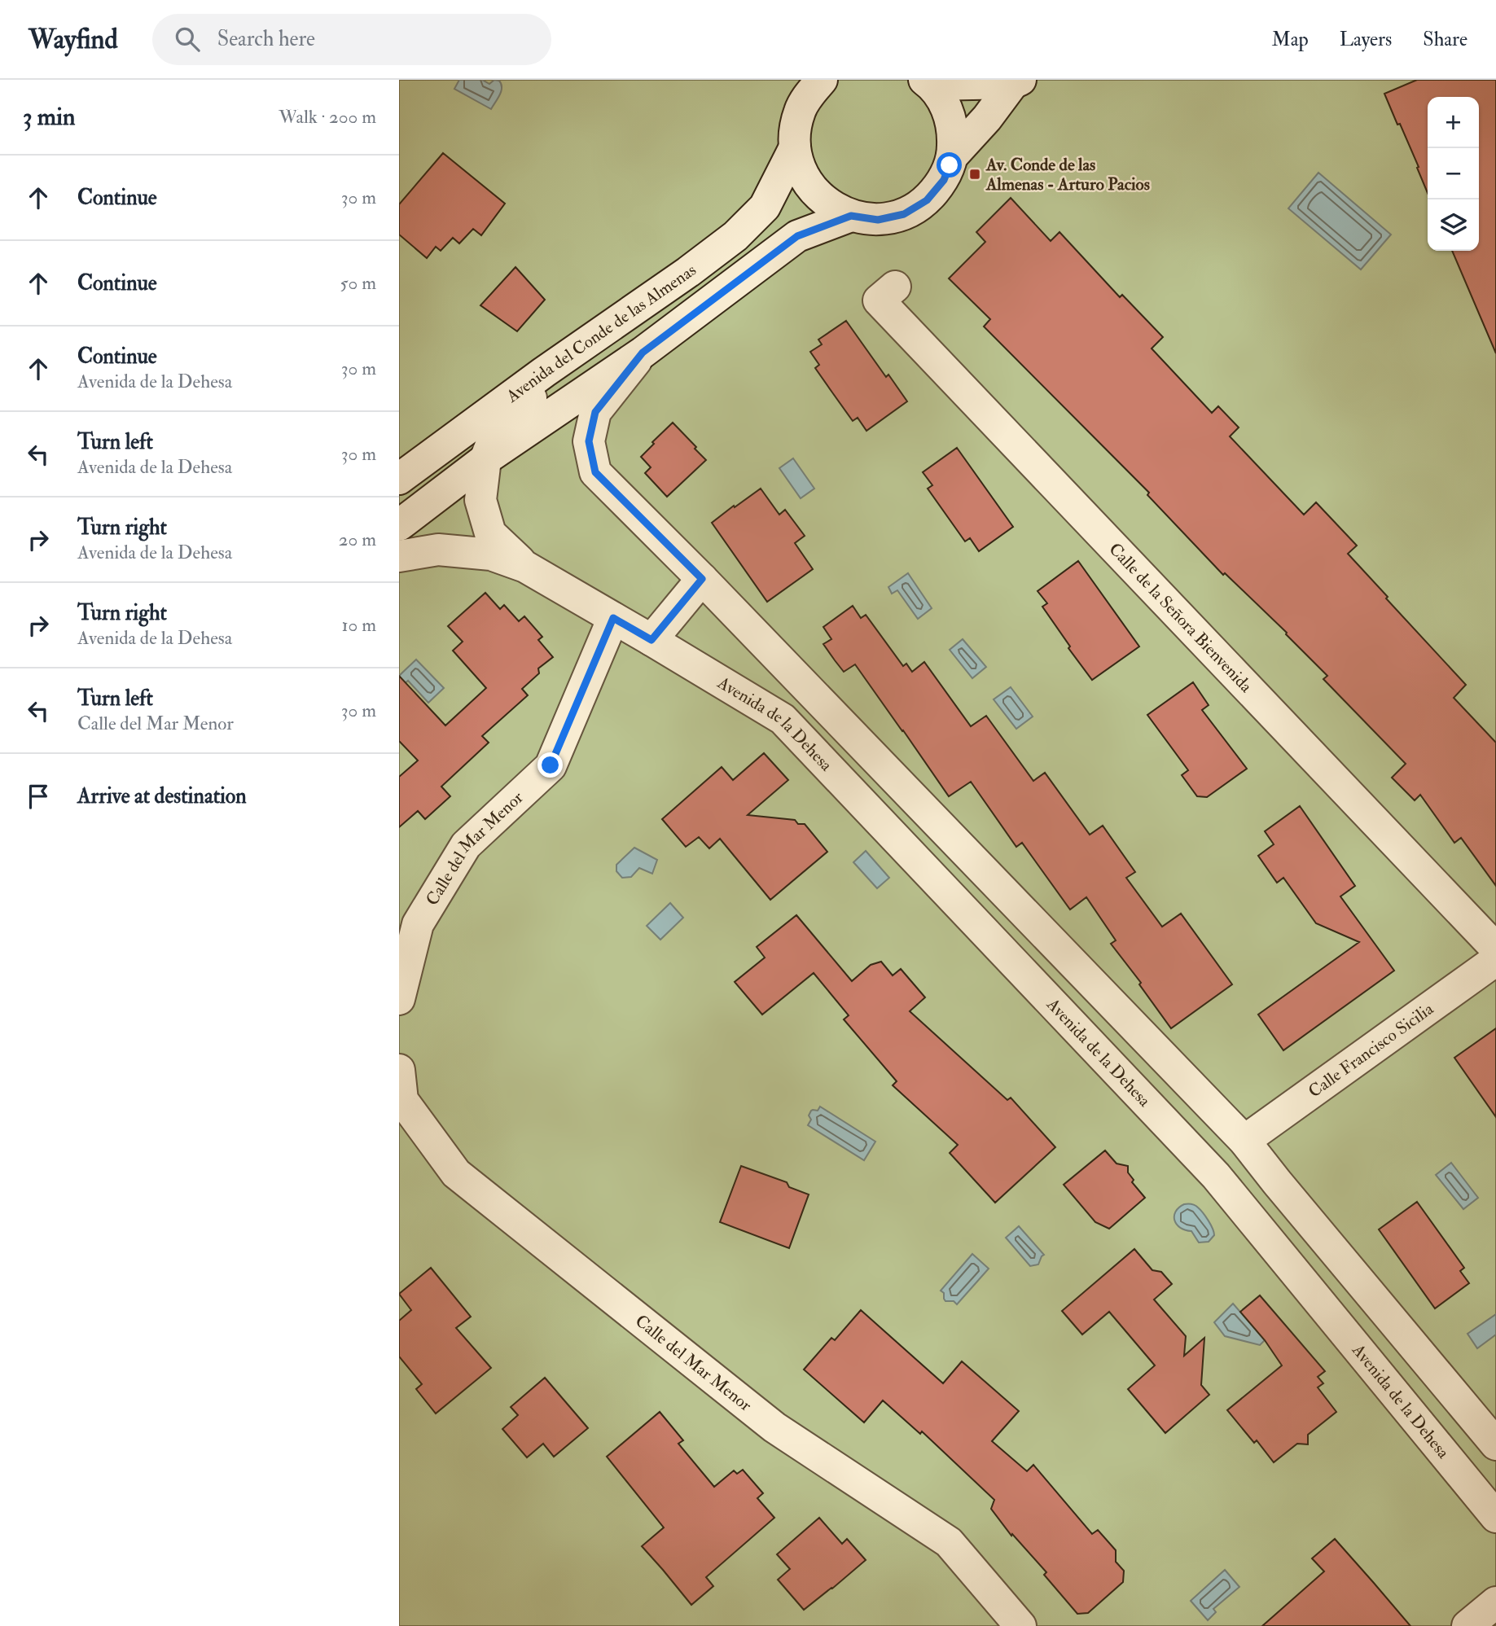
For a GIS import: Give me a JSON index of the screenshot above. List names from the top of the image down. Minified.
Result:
{"streets":{"street":["Avenida del Conde de las Almenas","Calle de la Señora Bienvenida","Avenida de la Dehesa","Calle del Mar Menor","Calle Francisco Sicilia"]},"crossings":[["Avenida del Conde de las Almenas","Avenida de la Dehesa"],["Avenida de la Dehesa","Calle del Mar Menor"]],"places":{"transit":["Av. Conde de las Almenas - Arturo Pacios"]},"page":{"header":"Wayfind","search":"Search here","nav":["Map","Layers","Share"],"heading":["3 min","Walk · 200 m"],"map_buttons":["+","−"],"list":[["Continue","30 m"],["Continue","50 m"],["Continue","Avenida de la Dehesa","30 m"],["Turn left","Avenida de la Dehesa","30 m"],["Turn right","Avenida de la Dehesa","20 m"],["Turn right","Avenida de la Dehesa","10 m"],["Turn left","Calle del Mar Menor","30 m"],"Arrive at destination"]}}
